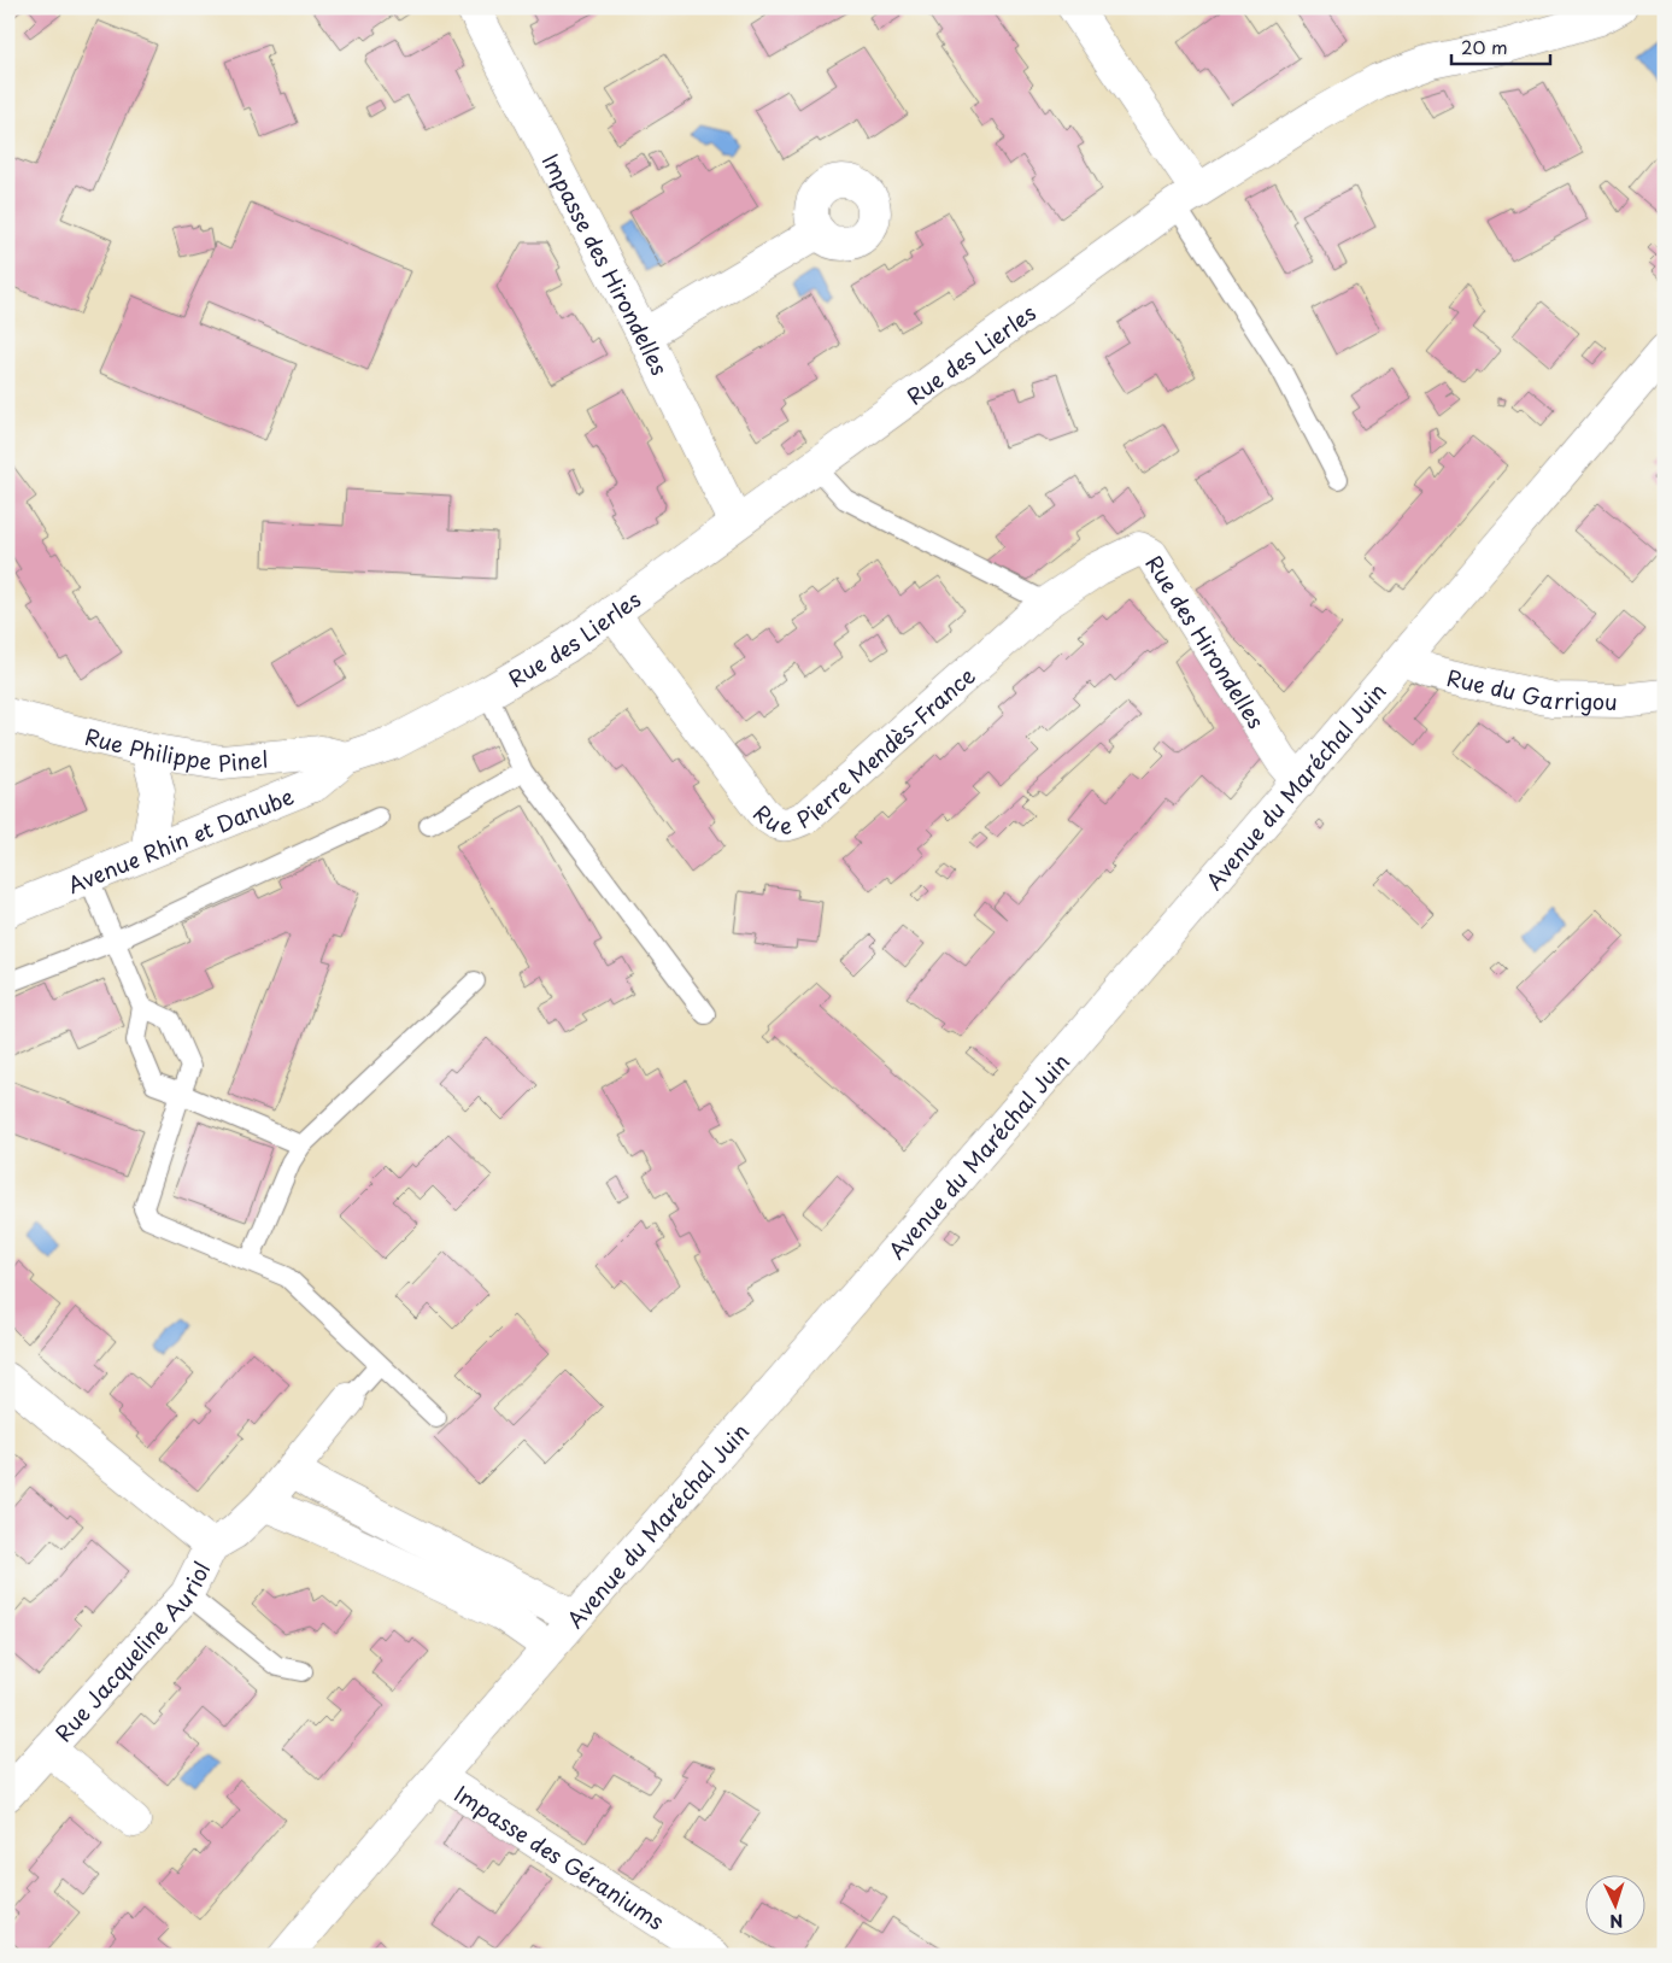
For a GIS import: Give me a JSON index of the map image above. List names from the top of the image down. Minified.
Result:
{"streets":{"street":["Impasse des Hirondelles","Rue des Lierles","Rue des Hirondelles","Rue du Garrigou","Rue Pierre Mendès-France","Rue Philippe Pinel","Avenue du Maréchal Juin","Avenue Rhin et Danube","Rue Jacqueline Auriol","Impasse des Géraniums"]},"crossings":[["Impasse des Hirondelles","Rue des Lierles"],["Rue des Lierles","Rue Pierre Mendès-France"],["Rue des Lierles","Rue Philippe Pinel"],["Rue des Lierles","Avenue Rhin et Danube"],["Rue des Hirondelles","Rue Pierre Mendès-France"],["Rue des Hirondelles","Avenue du Maréchal Juin"],["Rue du Garrigou","Avenue du Maréchal Juin"],["Rue Philippe Pinel","Avenue Rhin et Danube"],["Avenue du Maréchal Juin","Impasse des Géraniums"]],"scale_bar":"20 m","north":"bottom"}
